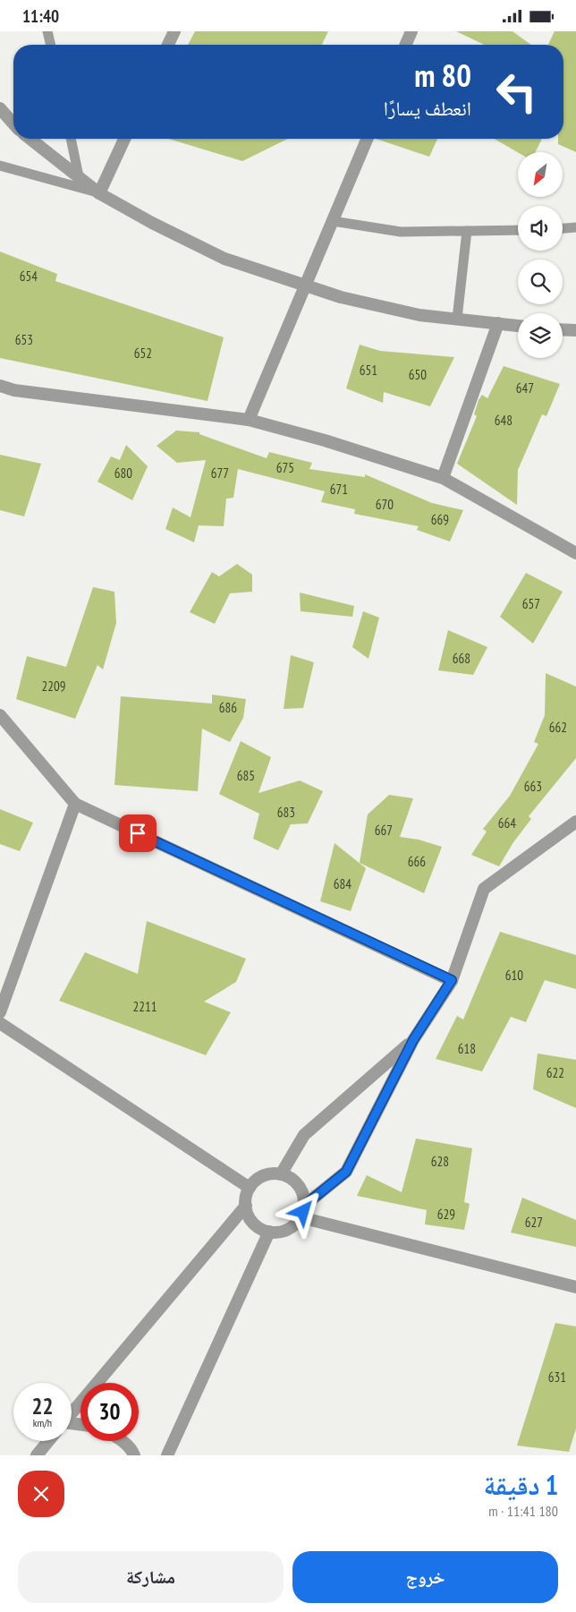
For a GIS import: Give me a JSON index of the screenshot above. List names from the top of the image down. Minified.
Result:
{"house_numbers":["654","653","652","651","650","647","648","675","680","677","671","670","669","657","668","2209","686","662","685","663","683","664","667","666","684","610","2211","618","622","628","629","627","631"],"north":"bottom left","page":{"status":"11:40","turn":["80 m","انعطف يسارًا"],"speed":"22 km/h","limit":"30","heading":["1 دقيقة","180 m · 11:41"],"buttons":["خروج","مشاركة"]}}
